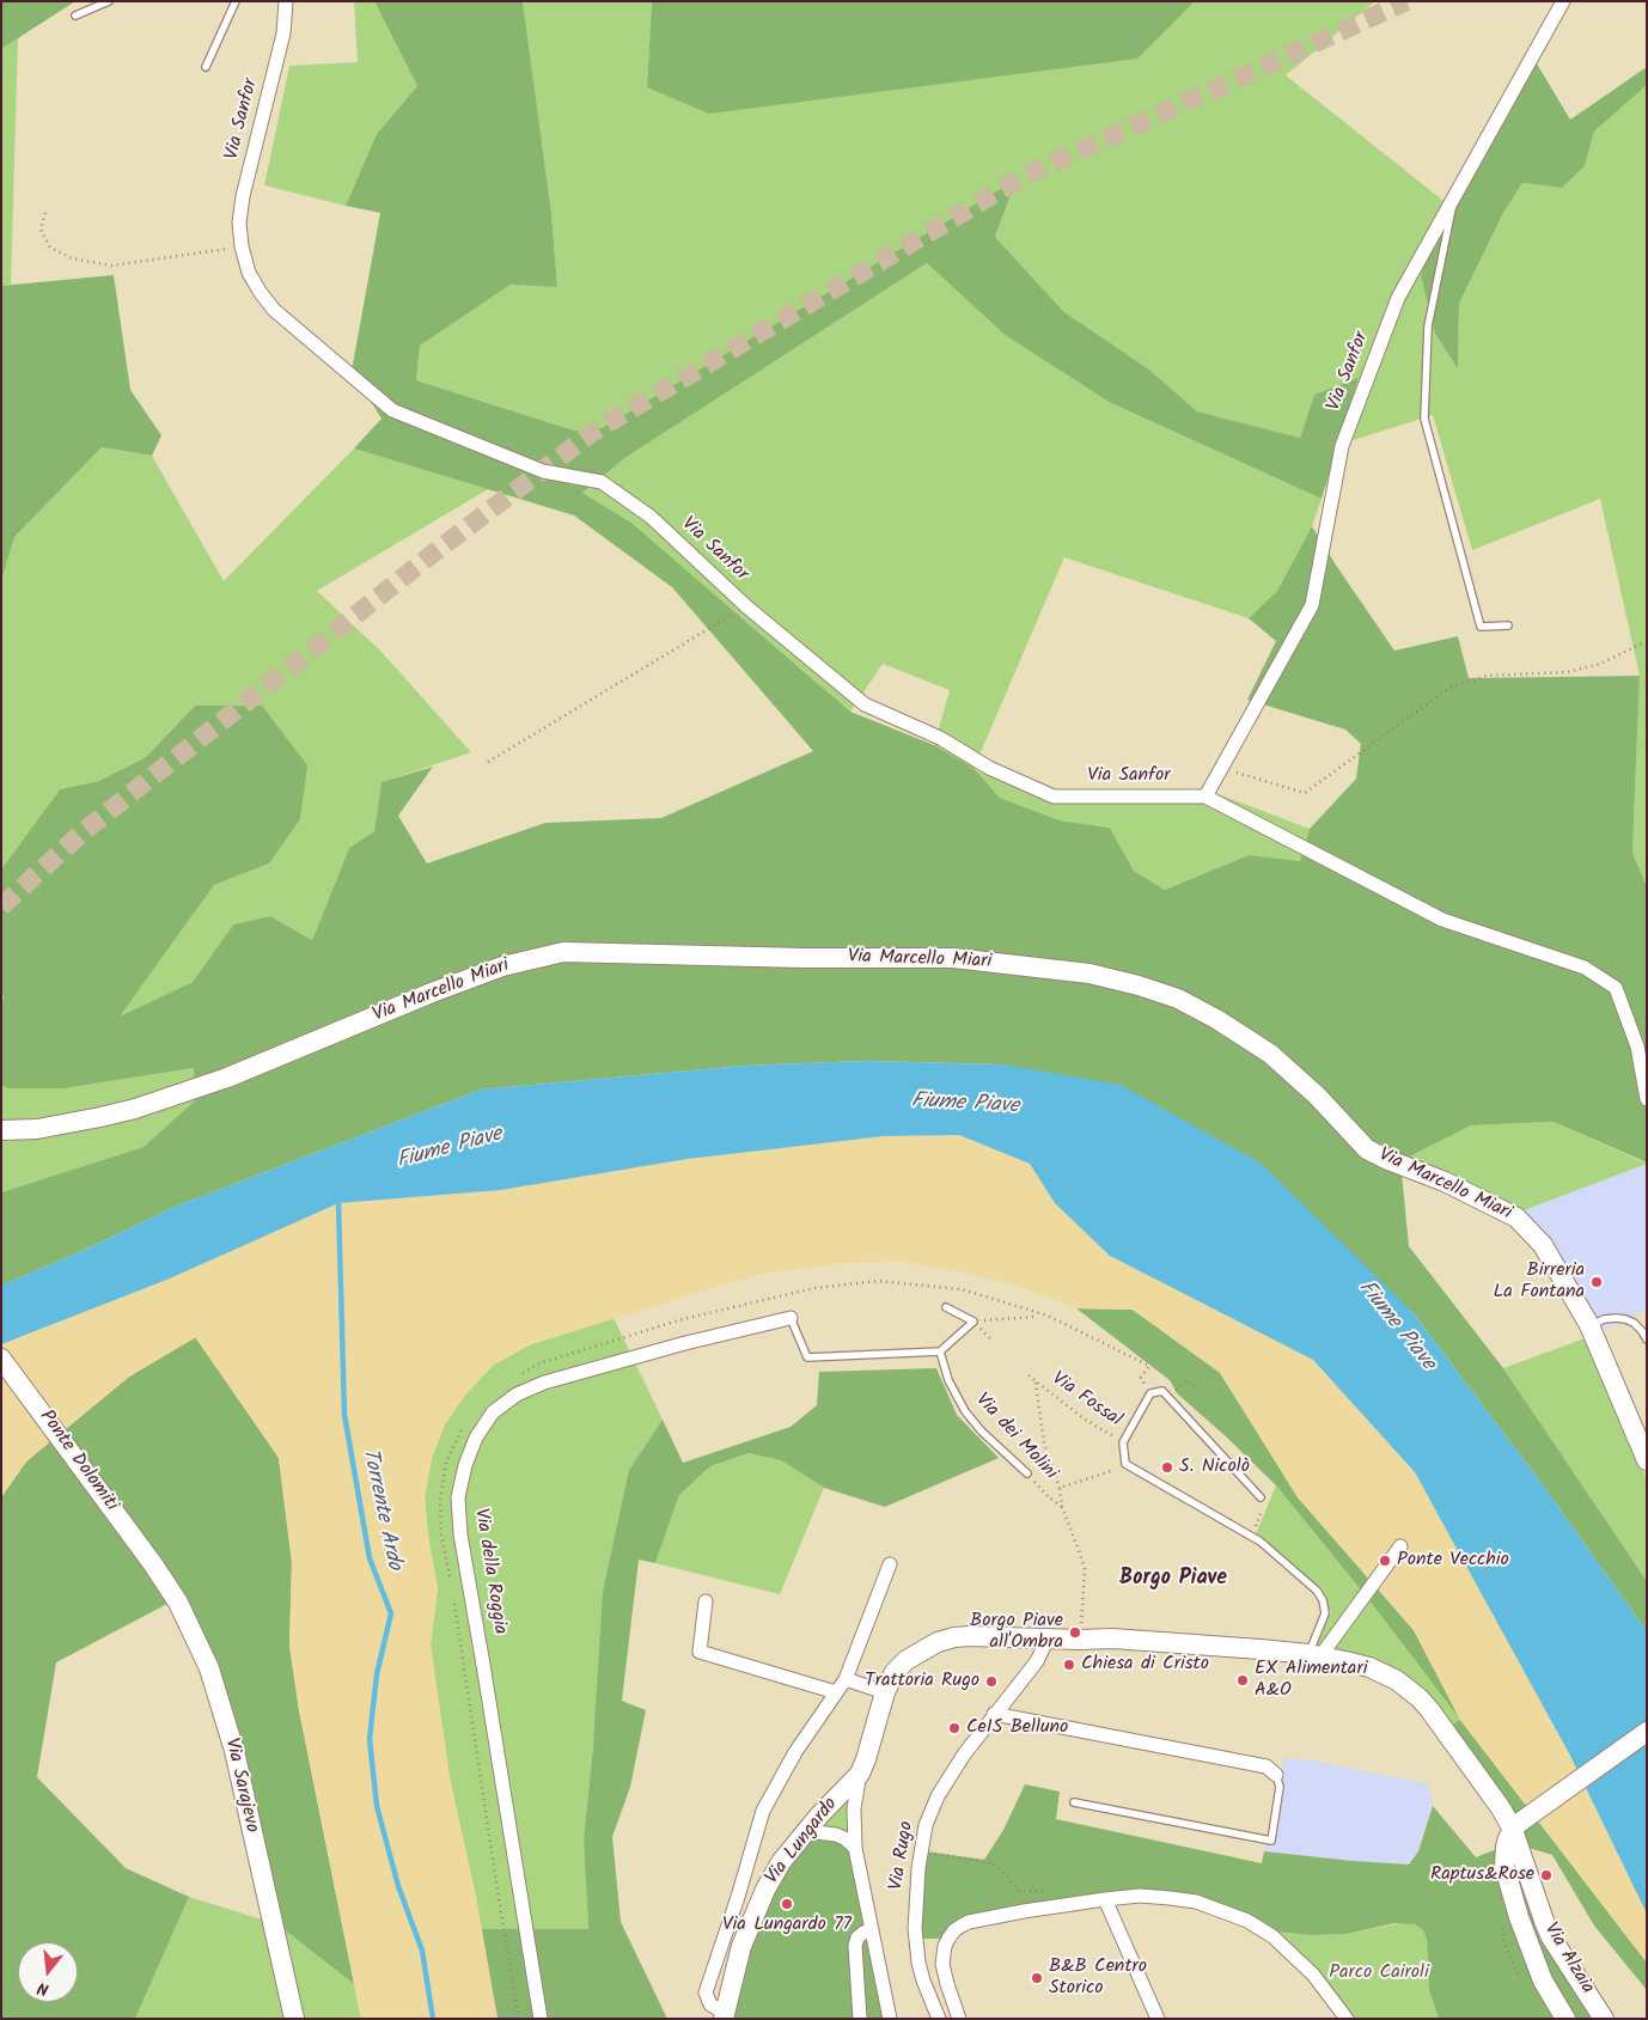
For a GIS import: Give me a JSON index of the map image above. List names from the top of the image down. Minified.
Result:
{"streets":{"street":["Via Sanfor","Via Marcello Miari","Ponte Dolomiti","Via della Roggia","Via Sarajevo","Via Lungardo","Via Rugo","Via Alzaia"],"lane":["Via dei Molini"],"path":["Via Fossal"]},"crossings":[["Via Fossal","Via dei Molini"],["Ponte Dolomiti","Via Sarajevo"],["Via Lungardo","Via Alzaia"],["Via Rugo","Via Alzaia"]],"districts":["Borgo Piave"],"water":["Fiume Piave","Torrente Ardo"],"parks":["Parco Cairoli"],"places":["Birreria La Fontana","S. Nicolò","Ponte Vecchio","Borgo Piave all'Ombra","Chiesa di Cristo","EX Alimentari A&O","Trattoria Rugo","CeIS Belluno","Raptus&Rose","Via Lungardo 77","B&B Centro Storico"],"north":"bottom"}
